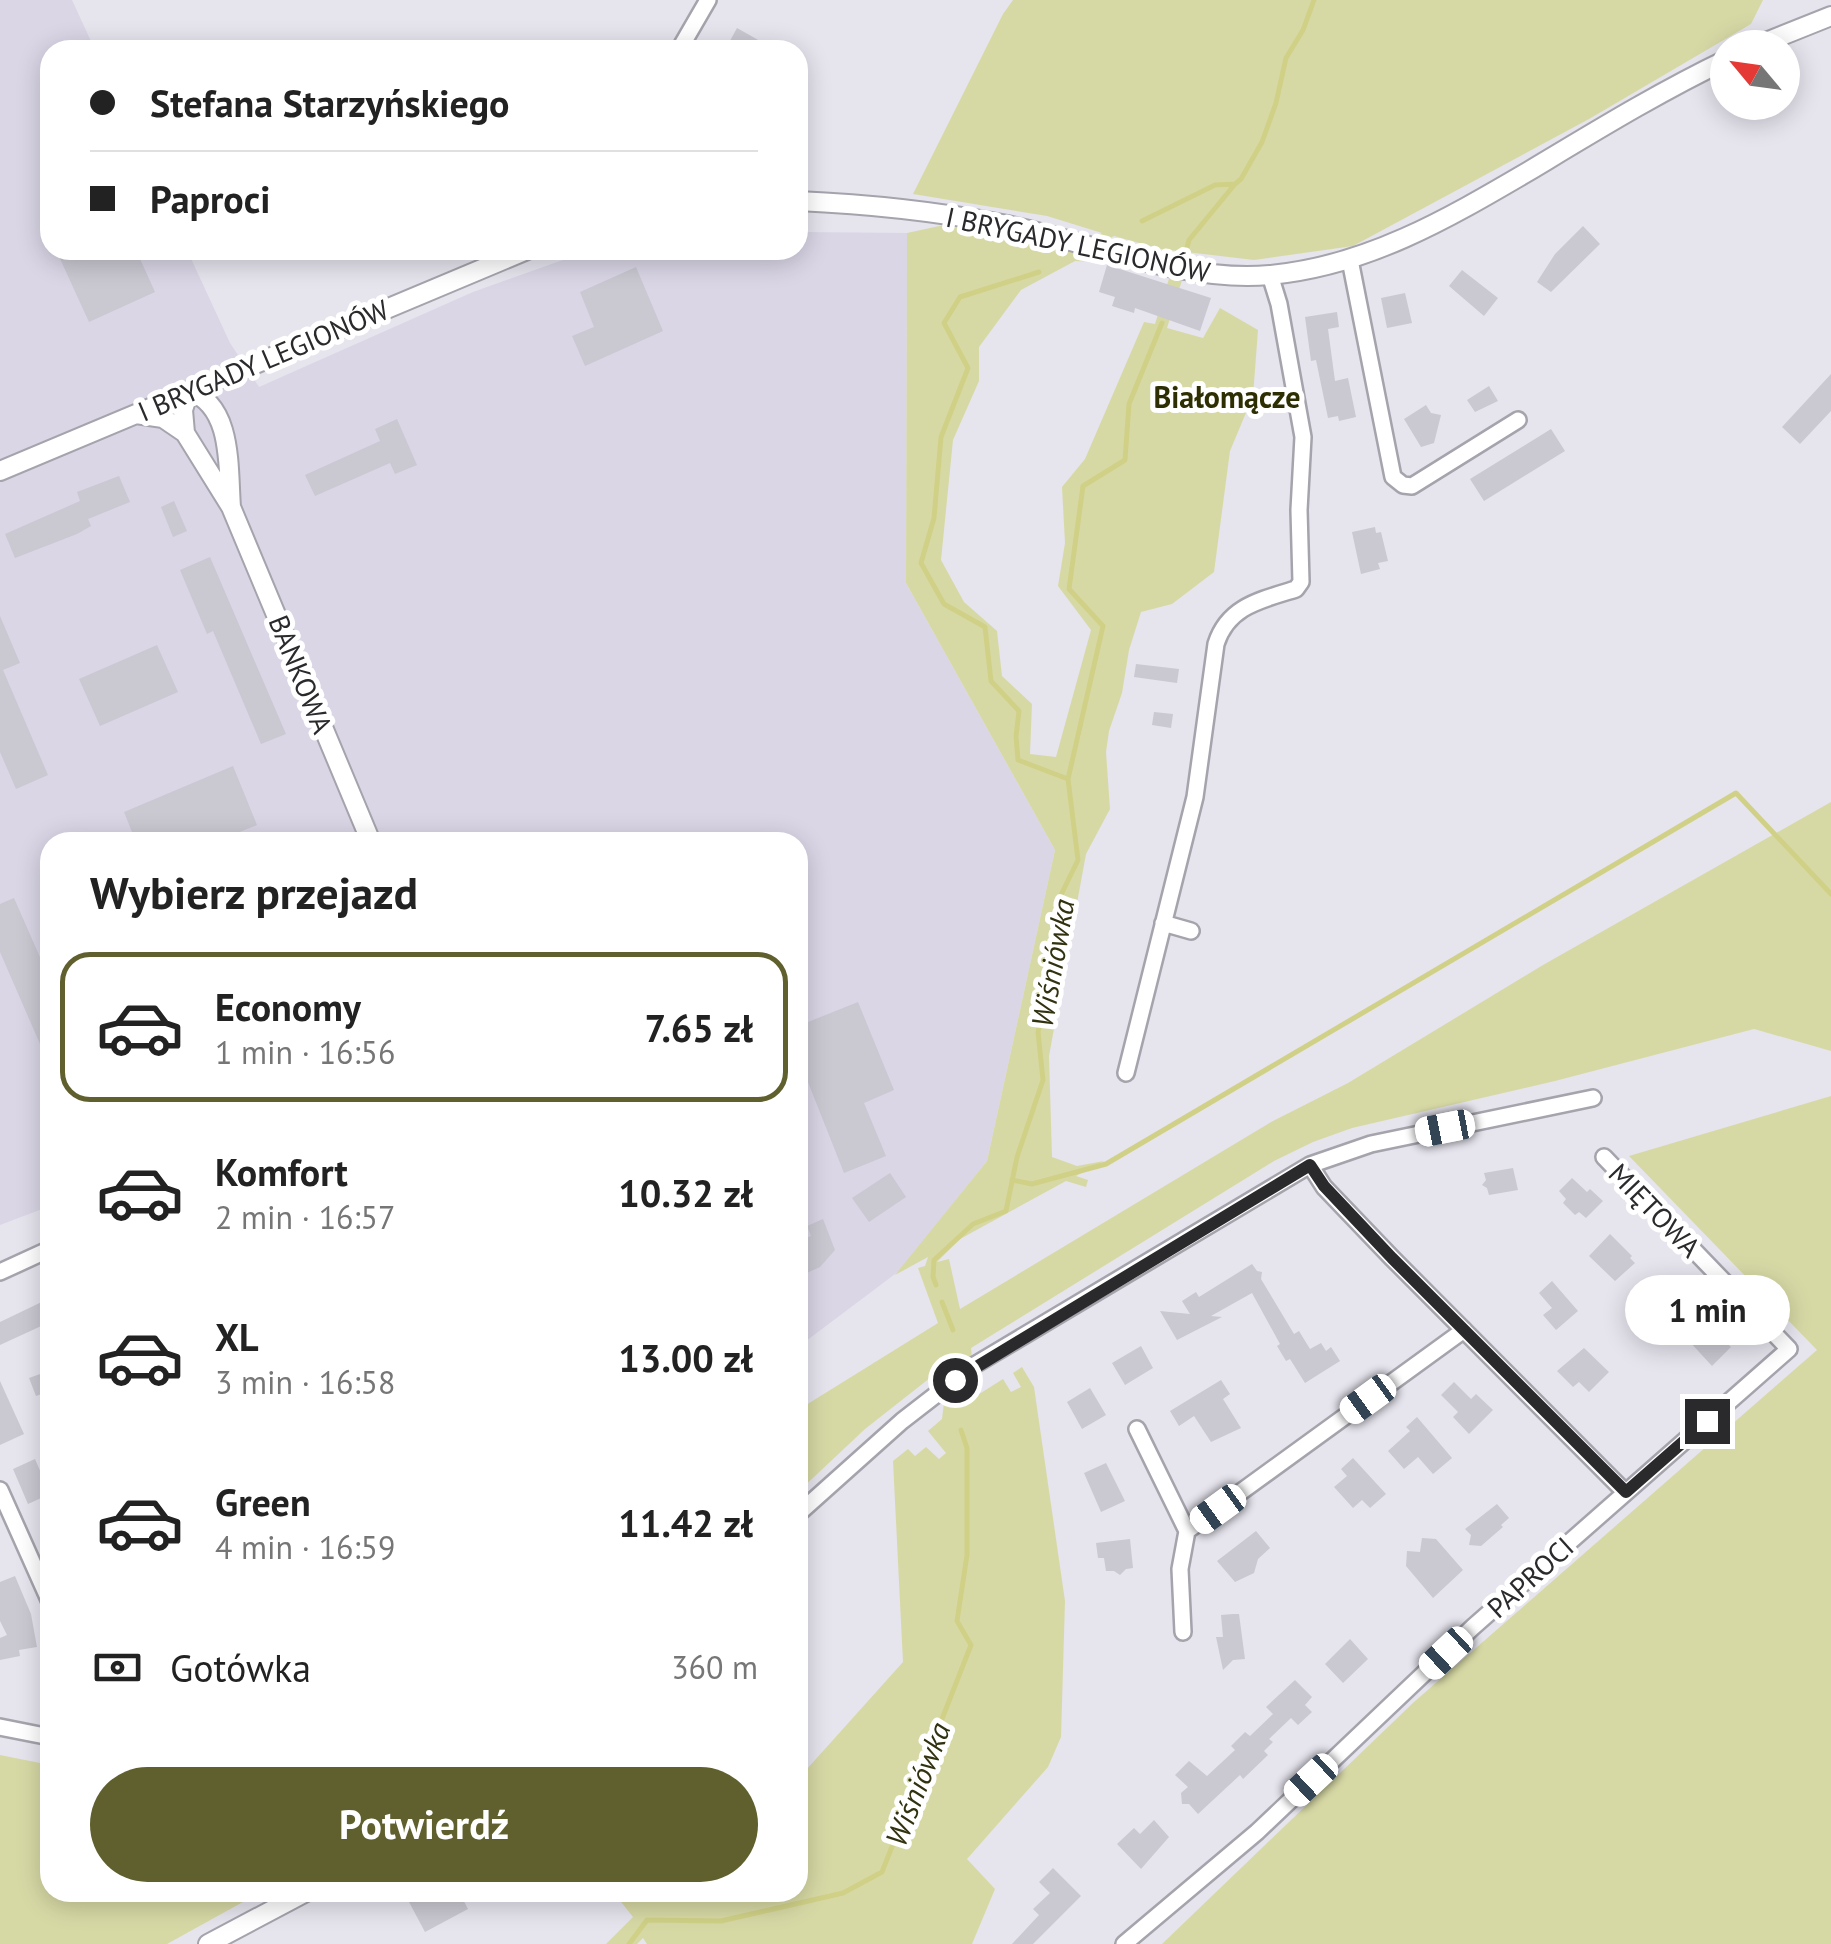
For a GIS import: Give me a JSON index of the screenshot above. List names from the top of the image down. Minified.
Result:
{"streets":{"street":["I BRYGADY LEGIONÓW","BANKOWA","MIĘTOWA","PAPROCI"]},"crossings":[["I BRYGADY LEGIONÓW","BANKOWA"],["MIĘTOWA","PAPROCI"]],"districts":["Białomącze"],"water":["Wiśniówka"],"north":"top left","page":{"banner":["Stefana Starzyńskiego","Paproci"],"heading":"Wybierz przejazd","list":[{"name":"Economy","note":"1 min · 16:56","value":"7.65 zł"},{"name":"Komfort","note":"2 min · 16:57","value":"10.32 zł"},{"name":"XL","note":"3 min · 16:58","value":"13.00 zł"},{"name":"Green","note":"4 min · 16:59","value":"11.42 zł"}],"bubble":"1 min","pay":["Gotówka","360 m"],"buttons":"Potwierdź"}}
